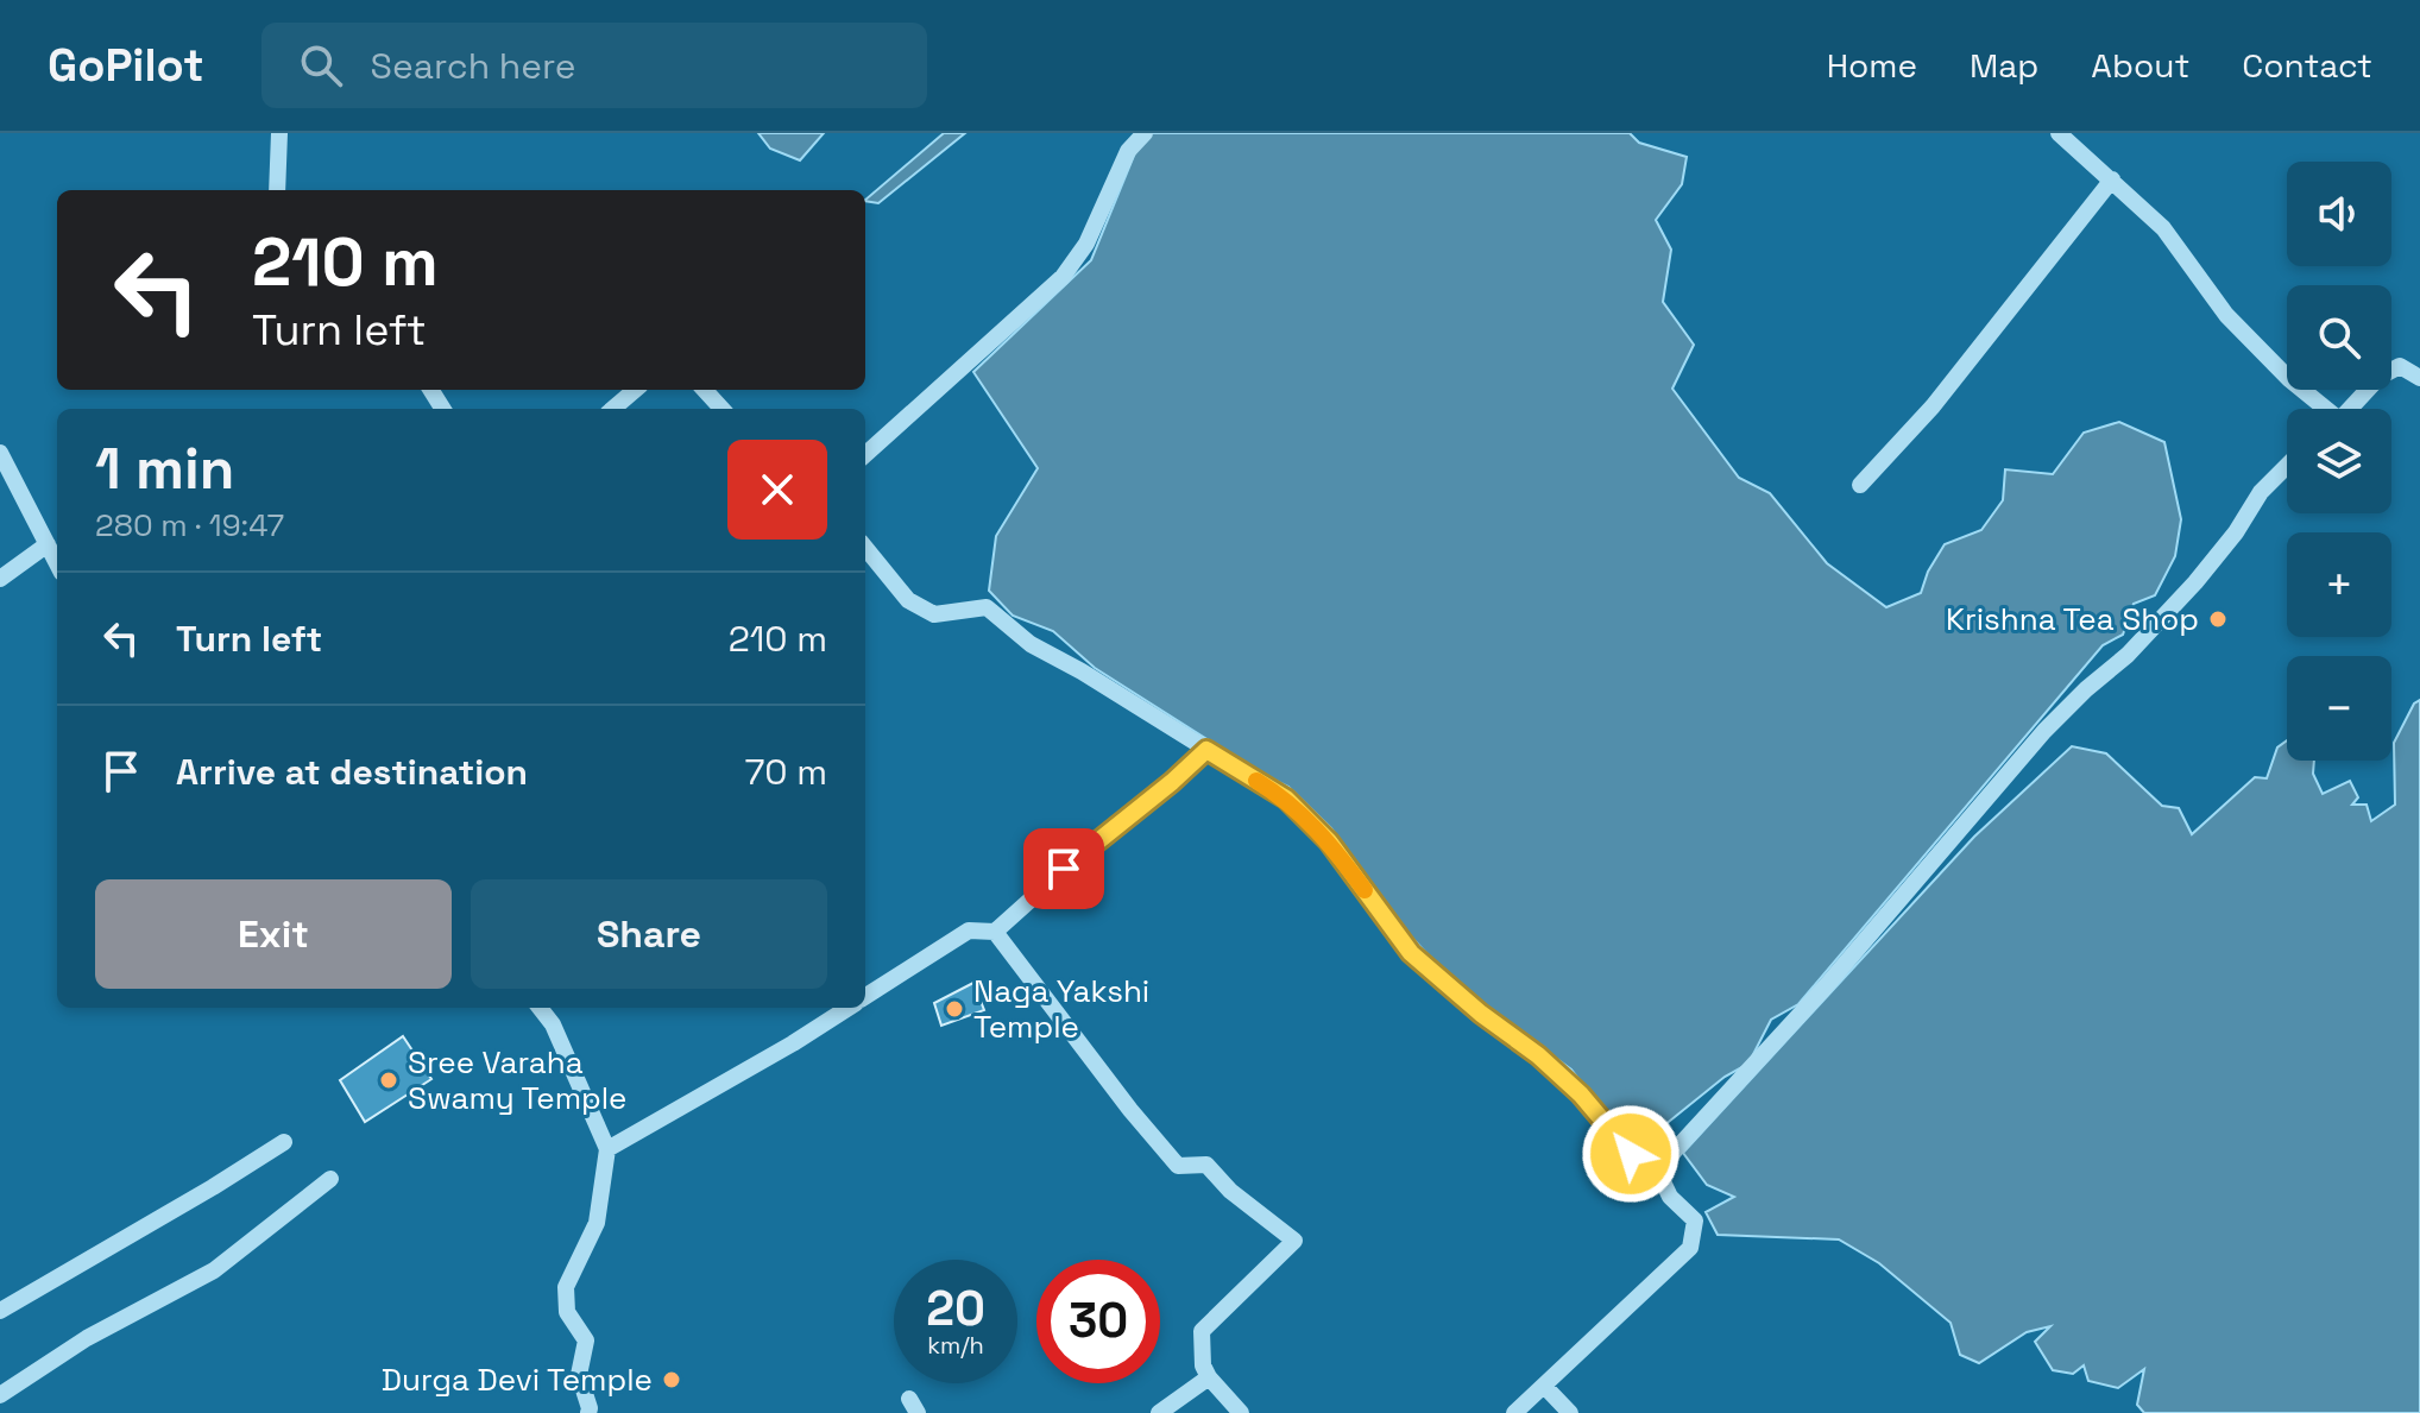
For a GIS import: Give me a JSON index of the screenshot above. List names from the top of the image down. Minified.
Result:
{"places":["Krishna Tea Shop","Naga Yakshi Temple","Sree Varaha Swamy Temple","Durga Devi Temple"],"page":{"header":"GoPilot","search":"Search here","nav":["Home","Map","About","Contact"],"map_buttons":["+","−"],"turn":["210 m","Turn left"],"heading":["1 min","280 m · 19:47"],"list":[{"name":"Turn left","value":"210 m"},{"name":"Arrive at destination","value":"70 m"}],"buttons":["Exit","Share"],"speed":"20 km/h","limit":"30"}}
